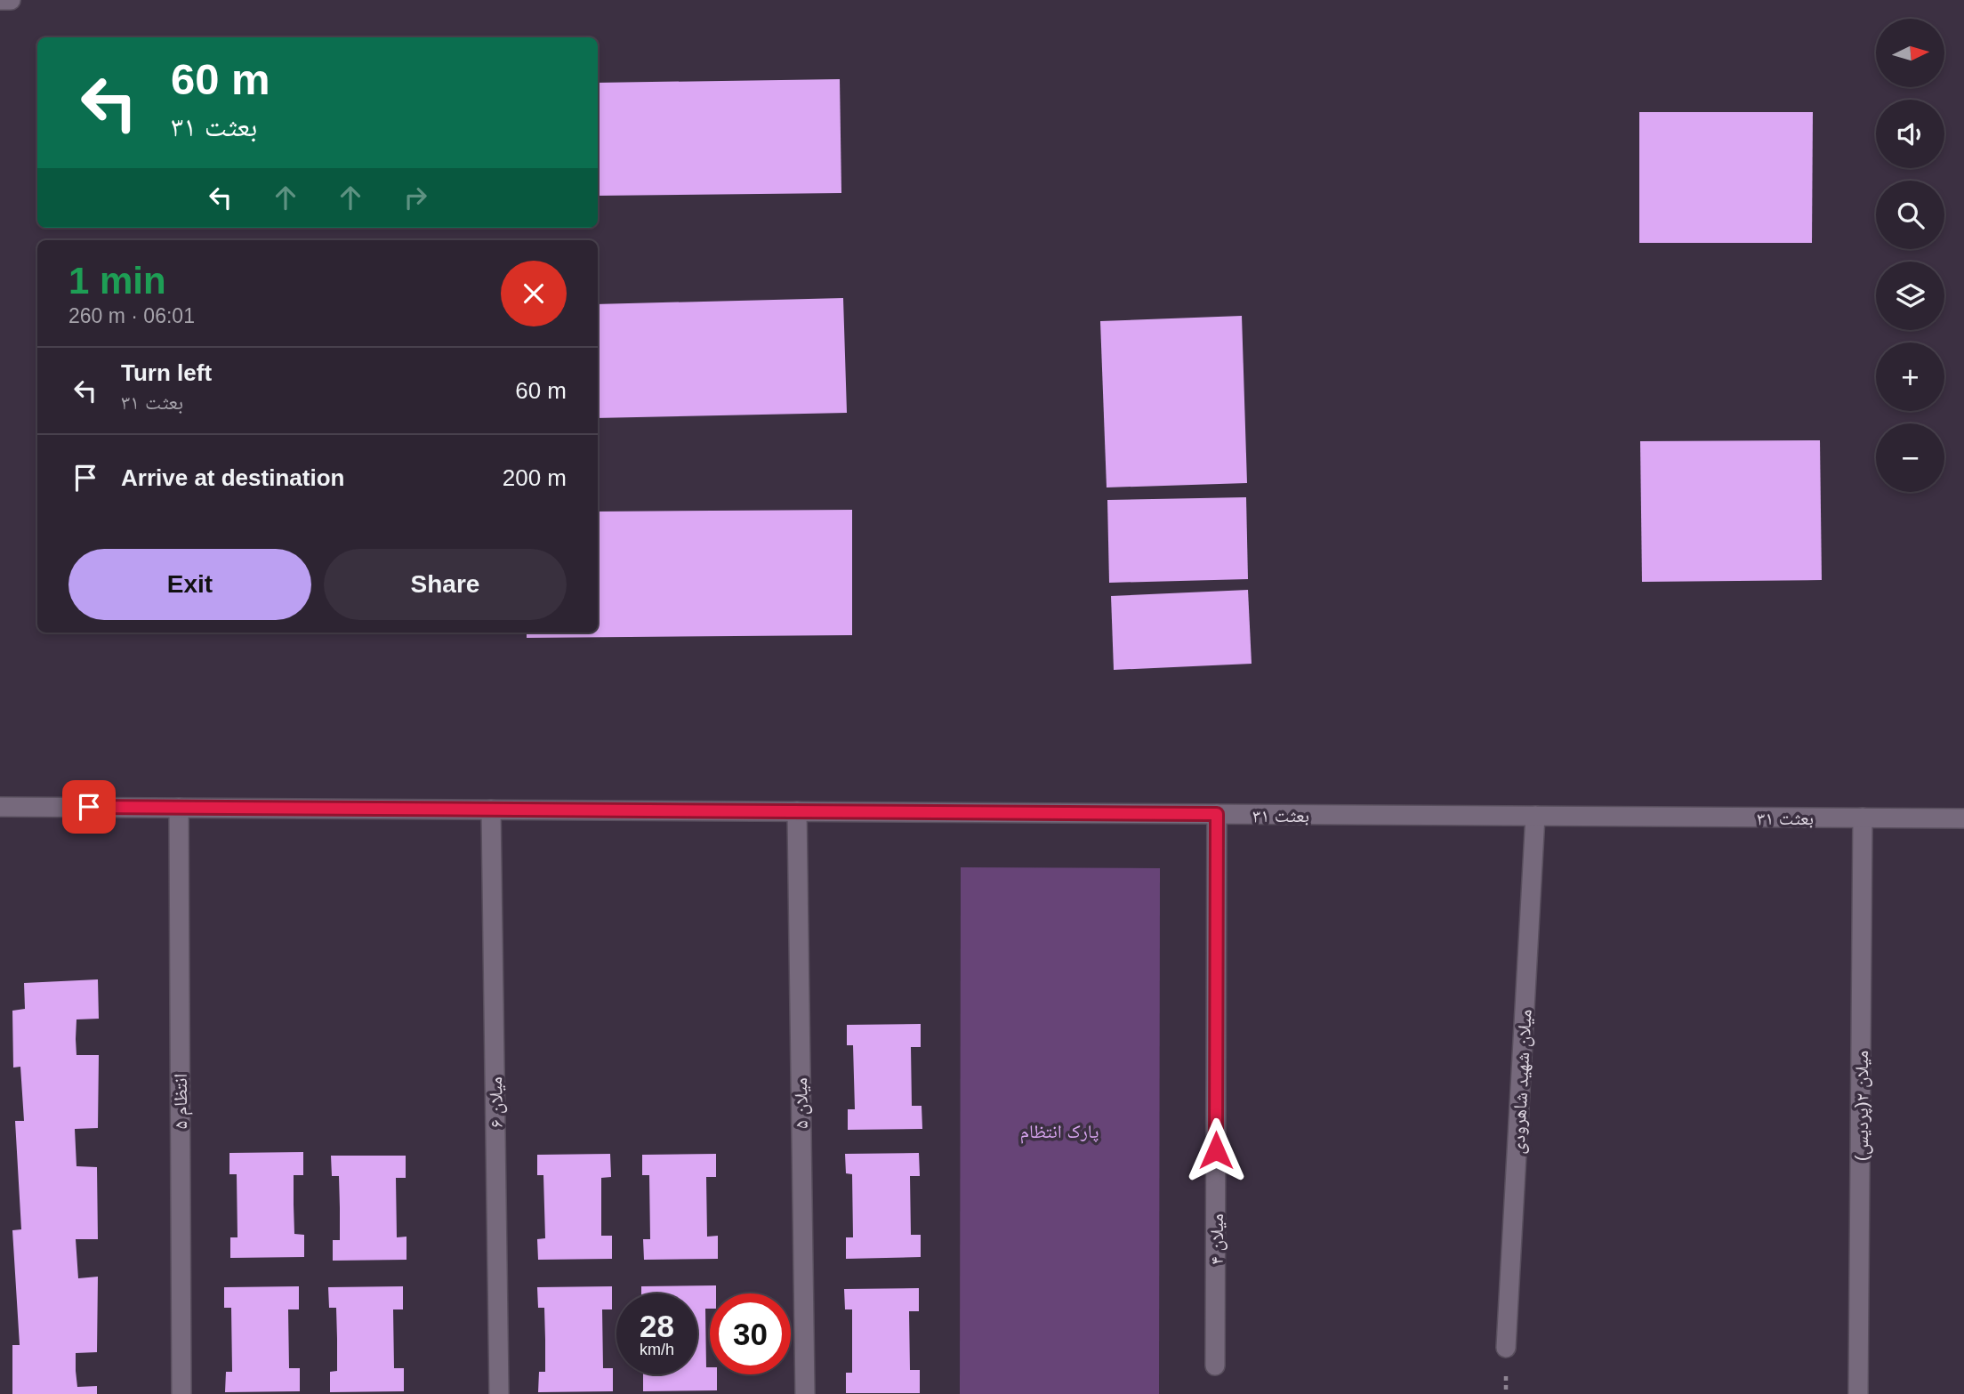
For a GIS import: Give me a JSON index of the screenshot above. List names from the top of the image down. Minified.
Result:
{"streets":{"street":["بعثت ۳۱","میلان شهید شاهرودی","انتظام ۵","میلان ۶","میلان ۵","میلان ۲(پردیس)","میلان ۴"]},"crossings":[["بعثت ۳۱","میلان شهید شاهرودی"],["بعثت ۳۱","انتظام ۵"],["بعثت ۳۱","میلان ۶"],["بعثت ۳۱","میلان ۵"],["بعثت ۳۱","میلان ۲(پردیس)"],["بعثت ۳۱","میلان ۴"]],"parks":["پارک انتظام"],"north":"right","page":{"map_buttons":["+","−"],"turn":["60 m","بعثت ۳۱"],"heading":["1 min","260 m · 06:01"],"list":[{"name":"Turn left","note":"بعثت ۳۱","value":"60 m"},{"name":"Arrive at destination","value":"200 m"}],"buttons":["Exit","Share"],"speed":"28 km/h","limit":"30"}}
